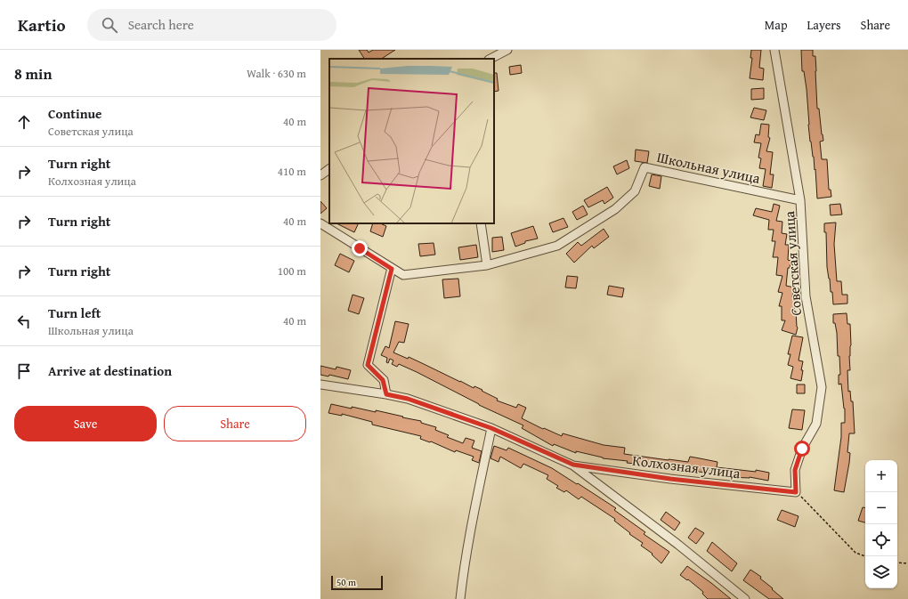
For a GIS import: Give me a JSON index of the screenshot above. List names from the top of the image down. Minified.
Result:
{"streets":{"street":["Школьная улица","Советская улица","Колхозная улица"]},"crossings":[["Школьная улица","Советская улица"],["Советская улица","Колхозная улица"]],"scale_bar":"50 m","page":{"header":"Kartio","search":"Search here","nav":["Map","Layers","Share"],"heading":["8 min","Walk · 630 m"],"list":[["Continue","Советская улица","40 m"],["Turn right","Колхозная улица","410 m"],["Turn right","40 m"],["Turn right","100 m"],["Turn left","Школьная улица","40 m"],"Arrive at destination"],"buttons":["Save","Share"],"map_buttons":["+","−"],"scale":"50 m"}}
